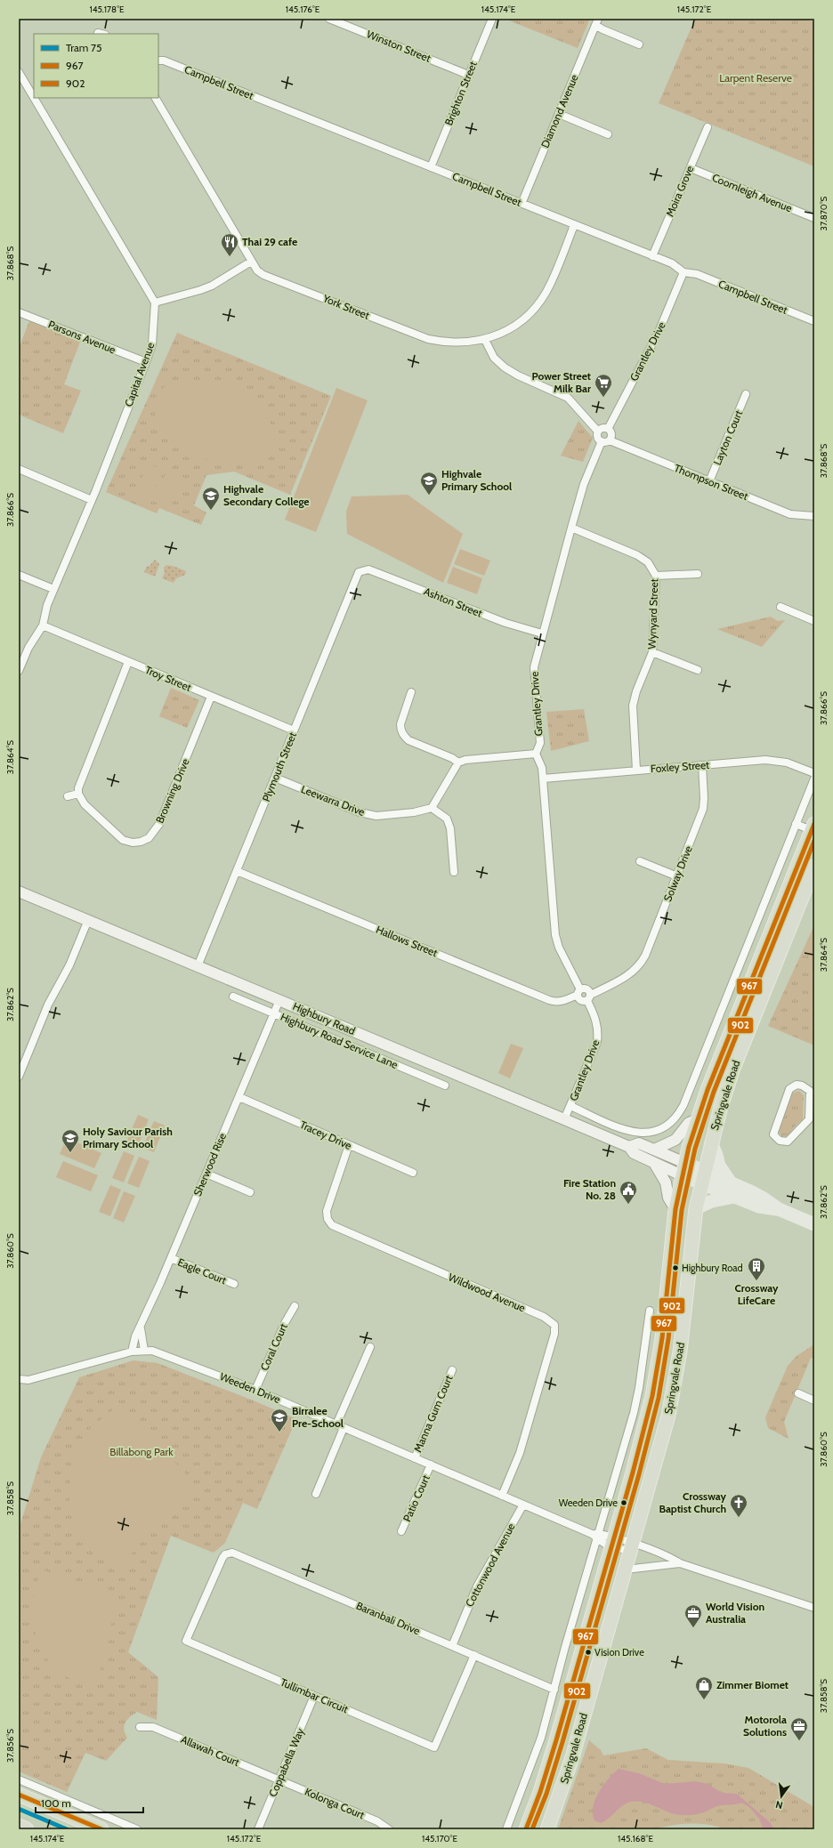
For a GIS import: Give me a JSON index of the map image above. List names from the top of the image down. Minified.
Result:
{"streets":{"highway":["Springvale Road"],"main road":["Highbury Road"],"street":["Winston Street","Campbell Street","Brighton Street","Diamond Avenue","Moira Grove","Coomleigh Avenue","York Street","Parsons Avenue","Grantley Drive","Capital Avenue","Layton Court","Thompson Street","Ashton Street","Wynyard Street","Troy Street","Plymouth Street","Foxley Street","Browning Drive","Leewarra Drive","Solway Drive","Hallows Street","Highbury Road Service Lane","Tracey Drive","Sherwood Rise","Eagle Court","Wildwood Avenue","Coral Court","Weeden Drive","Manna Gum Court","Patio Court","Cottonwood Avenue","Baranbali Drive","Tullimbar Circuit","Allawah Court","Coppabella Way","Kolonga Court"]},"crossings":[["Winston Street","Brighton Street"],["Campbell Street","Brighton Street"],["Campbell Street","Diamond Avenue"],["Campbell Street","Moira Grove"],["Campbell Street","York Street"],["Campbell Street","Grantley Drive"],["Moira Grove","Coomleigh Avenue"],["Parsons Avenue","Capital Avenue"],["Grantley Drive","Thompson Street"],["Grantley Drive","Ashton Street"],["Grantley Drive","Wynyard Street"],["Grantley Drive","Solway Drive"],["Grantley Drive","Highbury Road"],["Capital Avenue","Troy Street"],["Layton Court","Thompson Street"],["Ashton Street","Plymouth Street"],["Wynyard Street","Foxley Street"],["Troy Street","Plymouth Street"],["Troy Street","Browning Drive"],["Plymouth Street","Leewarra Drive"],["Plymouth Street","Hallows Street"],["Plymouth Street","Highbury Road"],["Foxley Street","Solway Drive"],["Highbury Road","Springvale Road"],["Highbury Road","Sherwood Rise"],["Highbury Road Service Lane","Sherwood Rise"],["Springvale Road","Weeden Drive"],["Tracey Drive","Sherwood Rise"],["Tracey Drive","Wildwood Avenue"],["Sherwood Rise","Eagle Court"],["Sherwood Rise","Weeden Drive"],["Wildwood Avenue","Weeden Drive"],["Coral Court","Weeden Drive"],["Weeden Drive","Manna Gum Court"],["Weeden Drive","Patio Court"],["Weeden Drive","Cottonwood Avenue"],["Cottonwood Avenue","Baranbali Drive"],["Baranbali Drive","Tullimbar Circuit"],["Tullimbar Circuit","Coppabella Way"],["Allawah Court","Coppabella Way"],["Allawah Court","Kolonga Court"],["Coppabella Way","Kolonga Court"]],"parks":["Larpent Reserve","Billabong Park"],"places":{"restaurant":["Thai 29 cafe"],"supermarket":["Power Street Milk Bar"],"school or university":["Highvale Primary School","Highvale Secondary College","Holy Saviour Parish Primary School","Birralee Pre-School"],"public building":["Fire Station No. 28"],"other":["Highbury Road","Weeden Drive","Vision Drive"],"building":["Crossway LifeCare"],"church":["Crossway Baptist Church"],"office":["World Vision Australia","Motorola Solutions"],"shop":["Zimmer Biomet"]},"lines":["transit line 967","transit line 902","tram line 75"],"legend":["Tram 75","967","902"],"scale_bar":"100 m","north":"bottom","coordinates":["145.178°E","145.176°E","145.174°E","145.172°E","37.870°S","37.868°S","37.866°S","37.864°S","37.862°S","37.860°S","37.858°S","37.856°S","145.170°E","145.168°E"]}
